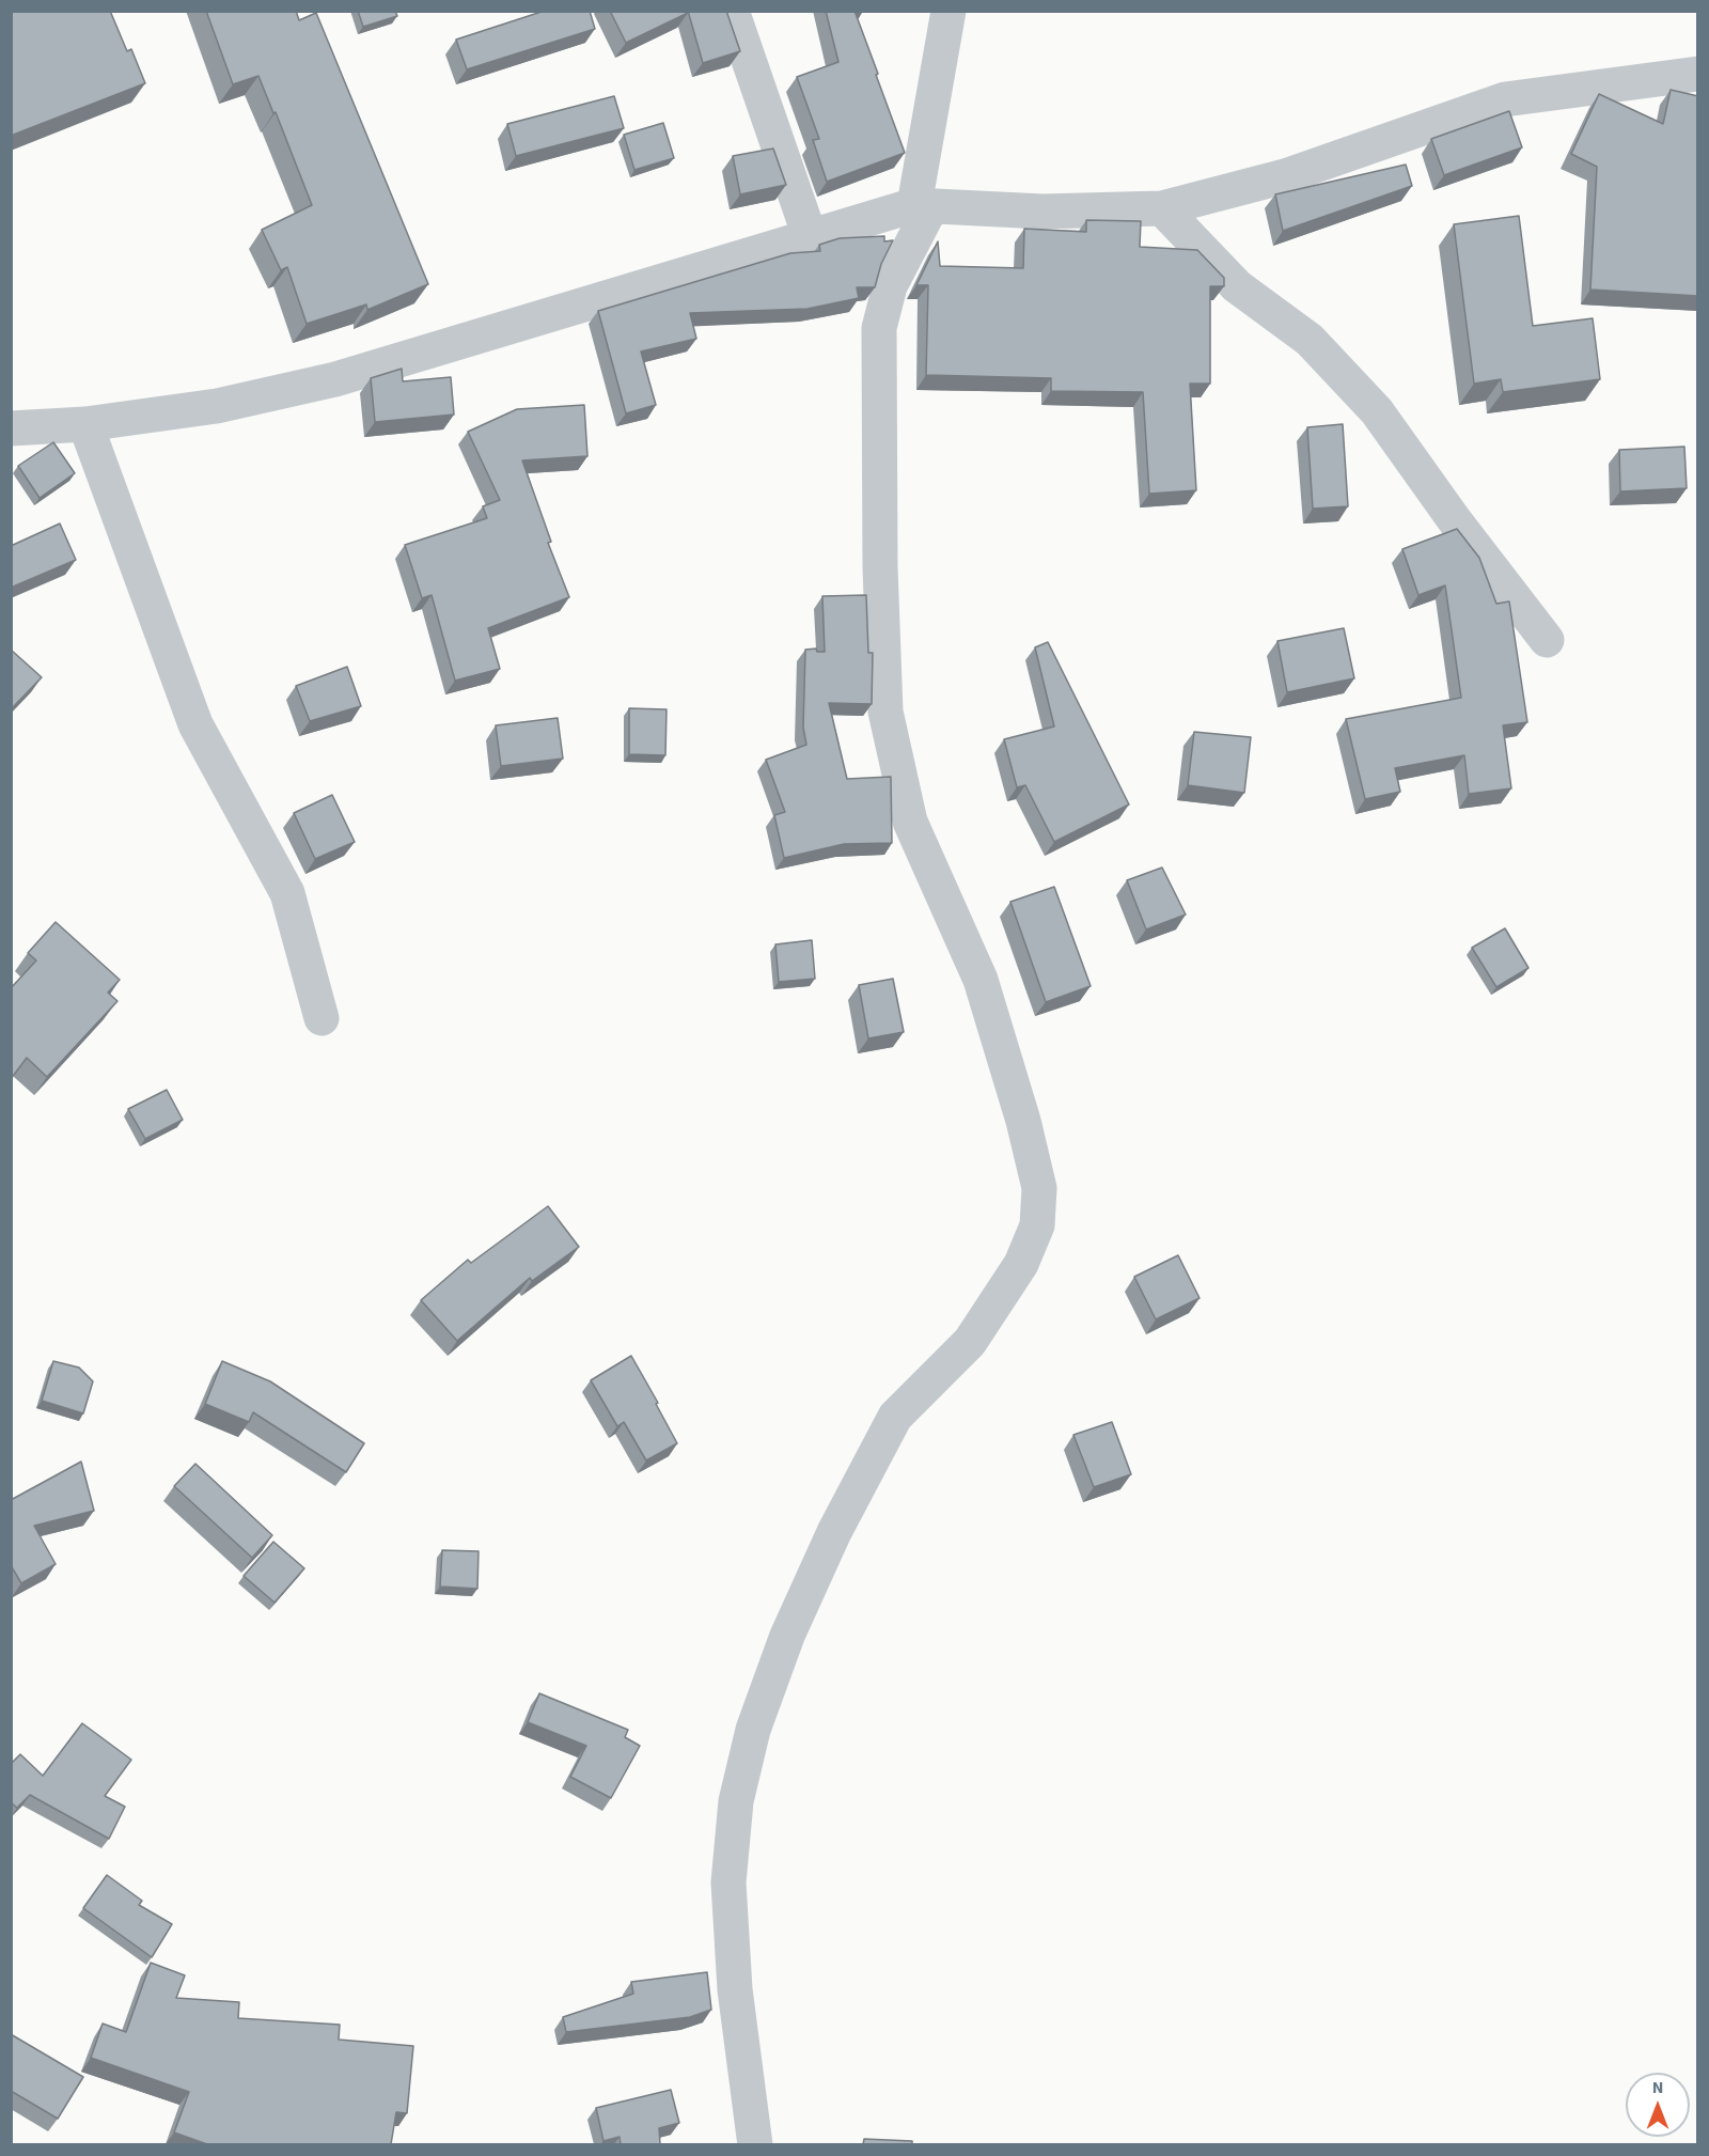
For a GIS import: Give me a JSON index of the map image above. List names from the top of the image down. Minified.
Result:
{"north":"top"}
